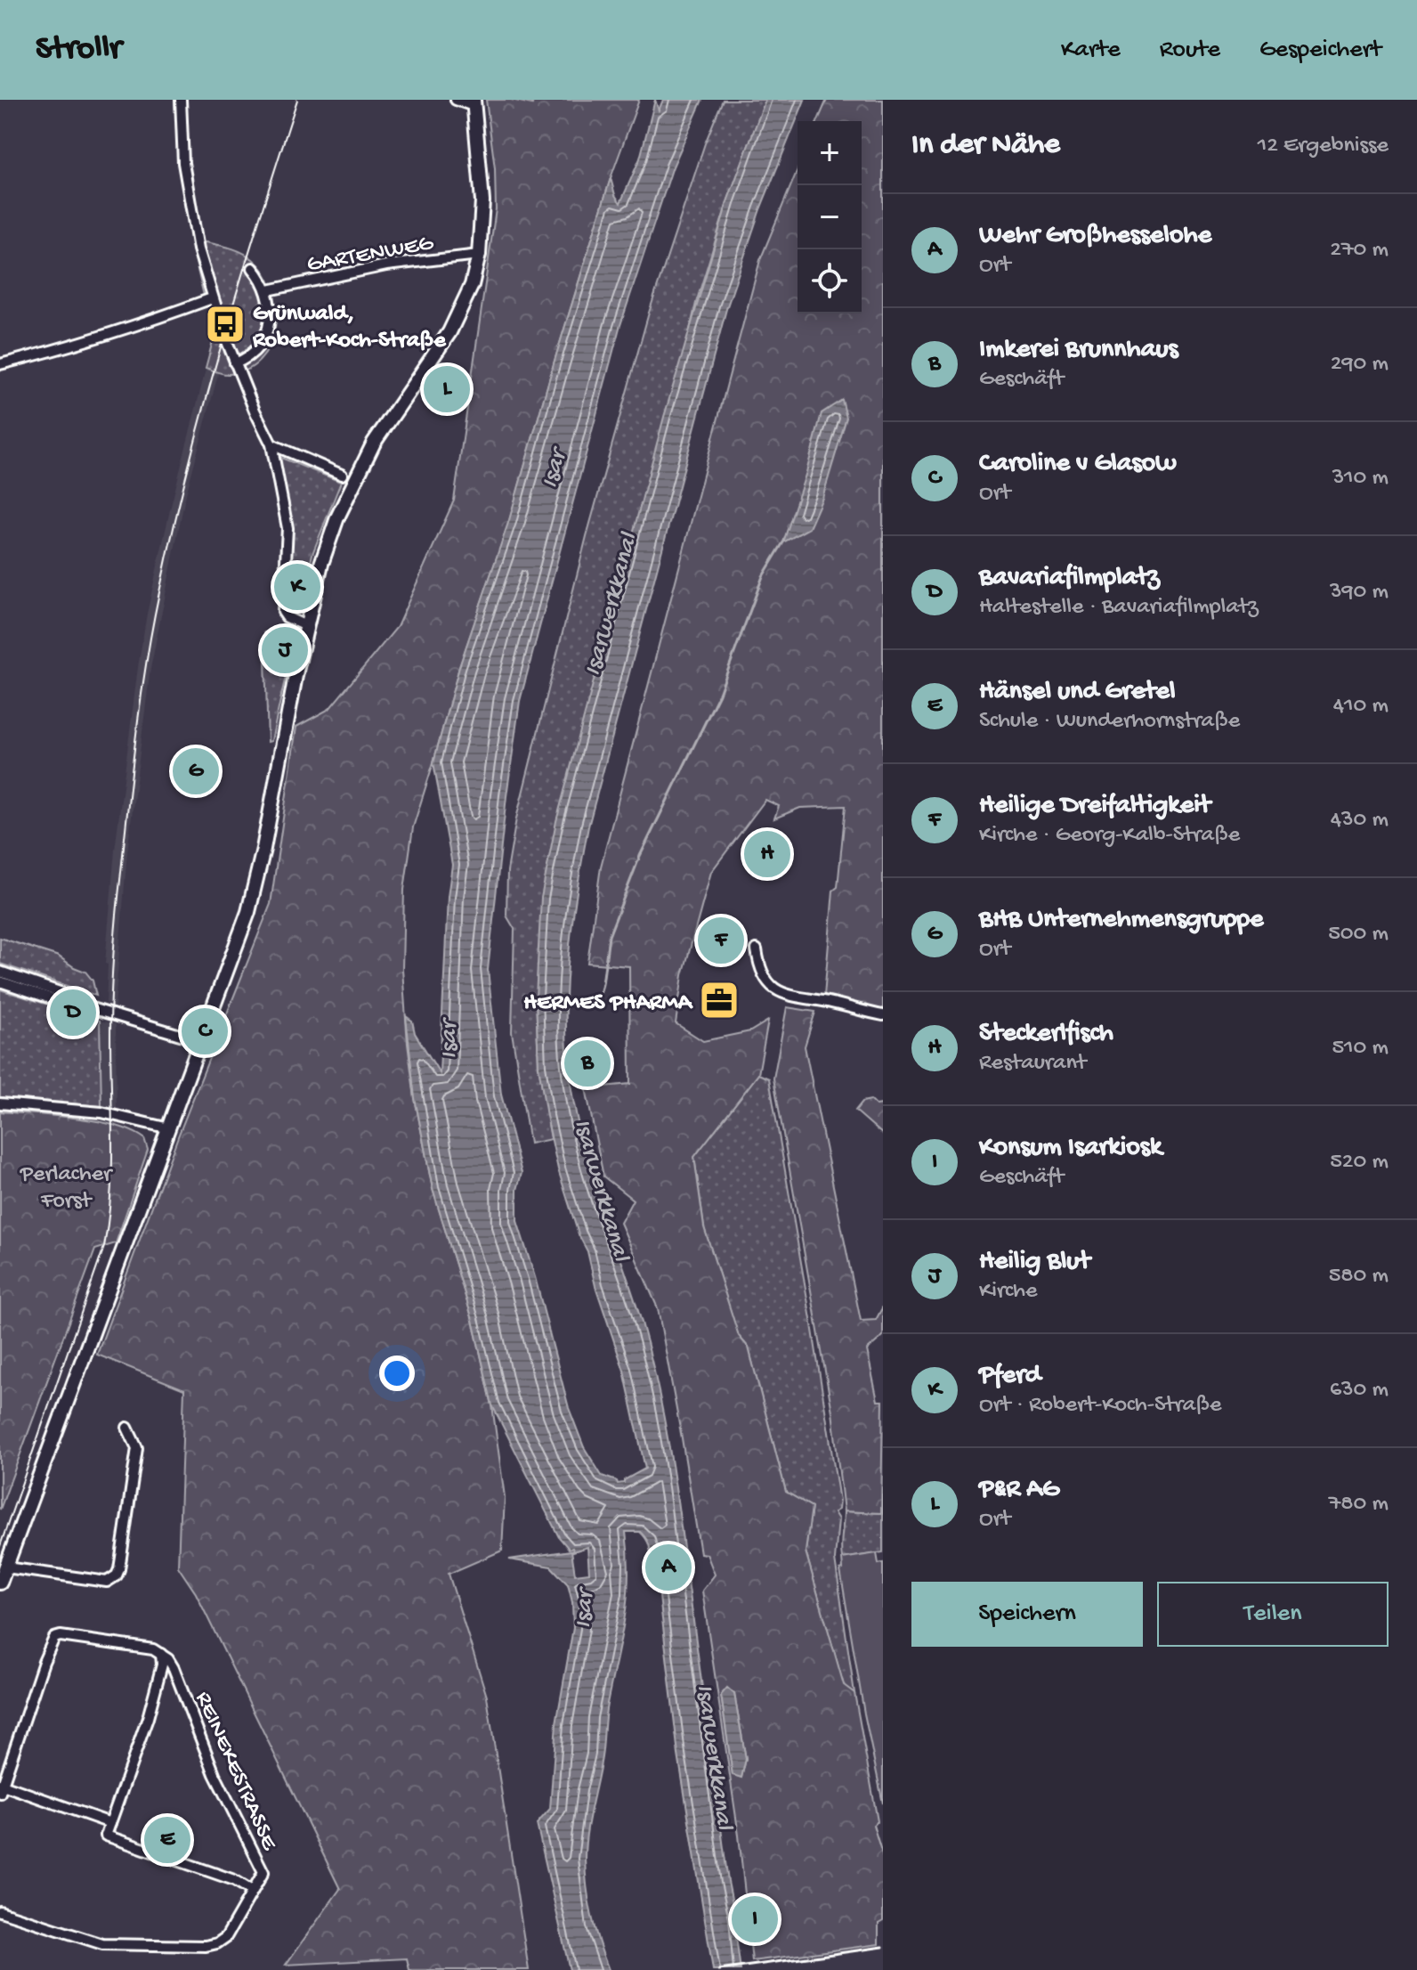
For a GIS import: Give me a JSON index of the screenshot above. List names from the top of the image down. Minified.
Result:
{"streets":{"street":["GARTENWEG","REINEKESTRASSE"]},"water":["Isar","Isarwerkkanal"],"parks":["Perlacher Forst"],"places":{"bus stop":["Grünwald, Robert-Koch-Straße"],"office":["HERMES PHARMA"]},"page":{"header":"Strollr","nav":["Karte","Route","Gespeichert"],"heading":["In der Nähe","12 Ergebnisse"],"map_buttons":["+","−"],"list":[{"mark":"A","name":"Wehr Großhesselohe","note":"Ort","value":"270 m"},{"mark":"B","name":"Imkerei Brunnhaus","note":"Geschäft","value":"290 m"},{"mark":"C","name":"Caroline v Glasow","note":"Ort","value":"310 m"},{"mark":"D","name":"Bavariafilmplatz","note":"Haltestelle · Bavariafilmplatz","value":"390 m"},{"mark":"E","name":"Hänsel und Gretel","note":"Schule · Wunderhornstraße","value":"410 m"},{"mark":"F","name":"Heilige Dreifaltigkeit","note":"Kirche · Georg-Kalb-Straße","value":"430 m"},{"mark":"G","name":"BHB Unternehmensgruppe","note":"Ort","value":"500 m"},{"mark":"H","name":"Steckerlfisch","note":"Restaurant","value":"510 m"},{"mark":"I","name":"Konsum Isarkiosk","note":"Geschäft","value":"520 m"},{"mark":"J","name":"Heilig Blut","note":"Kirche","value":"580 m"},{"mark":"K","name":"Pferd","note":"Ort · Robert-Koch-Straße","value":"630 m"},{"mark":"L","name":"P&R AG","note":"Ort","value":"780 m"}],"pins":["L","K","J","G","H","F","D","C","B","A","E","I"],"buttons":["Speichern","Teilen"]}}
